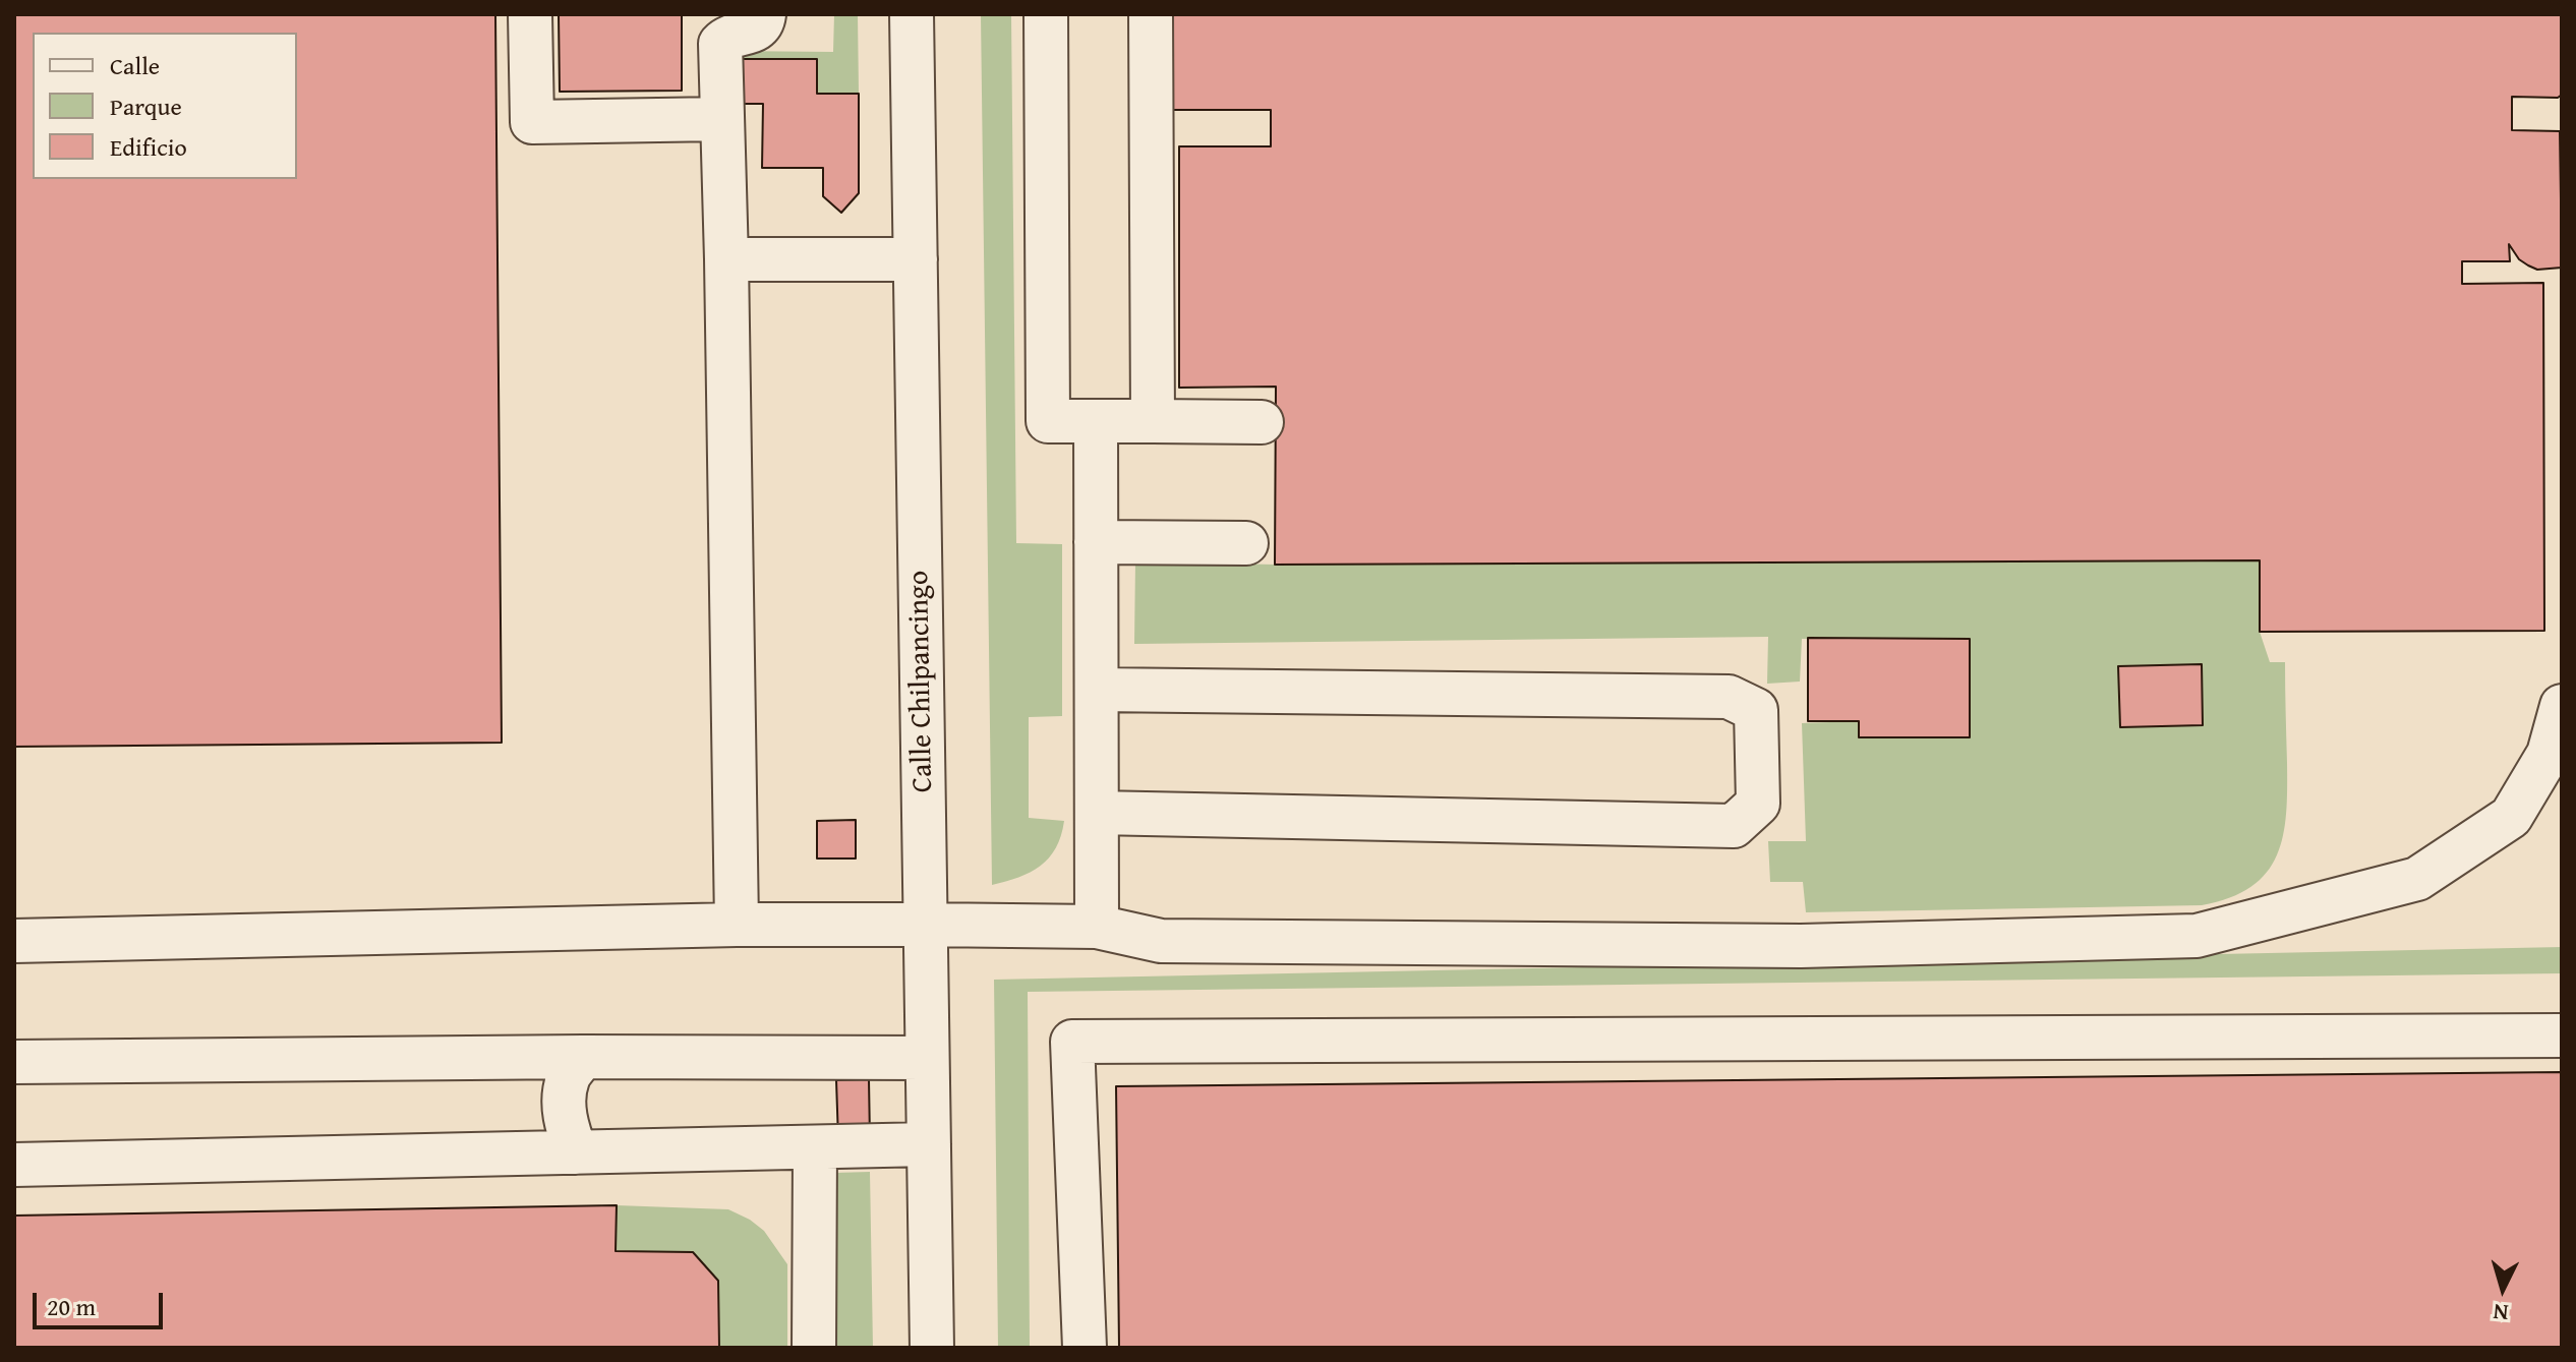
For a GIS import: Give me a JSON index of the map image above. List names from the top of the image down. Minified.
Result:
{"streets":{"street":["Calle Chilpancingo"]},"legend":["Calle","Parque","Edificio"],"scale_bar":"20 m","north":"bottom"}
